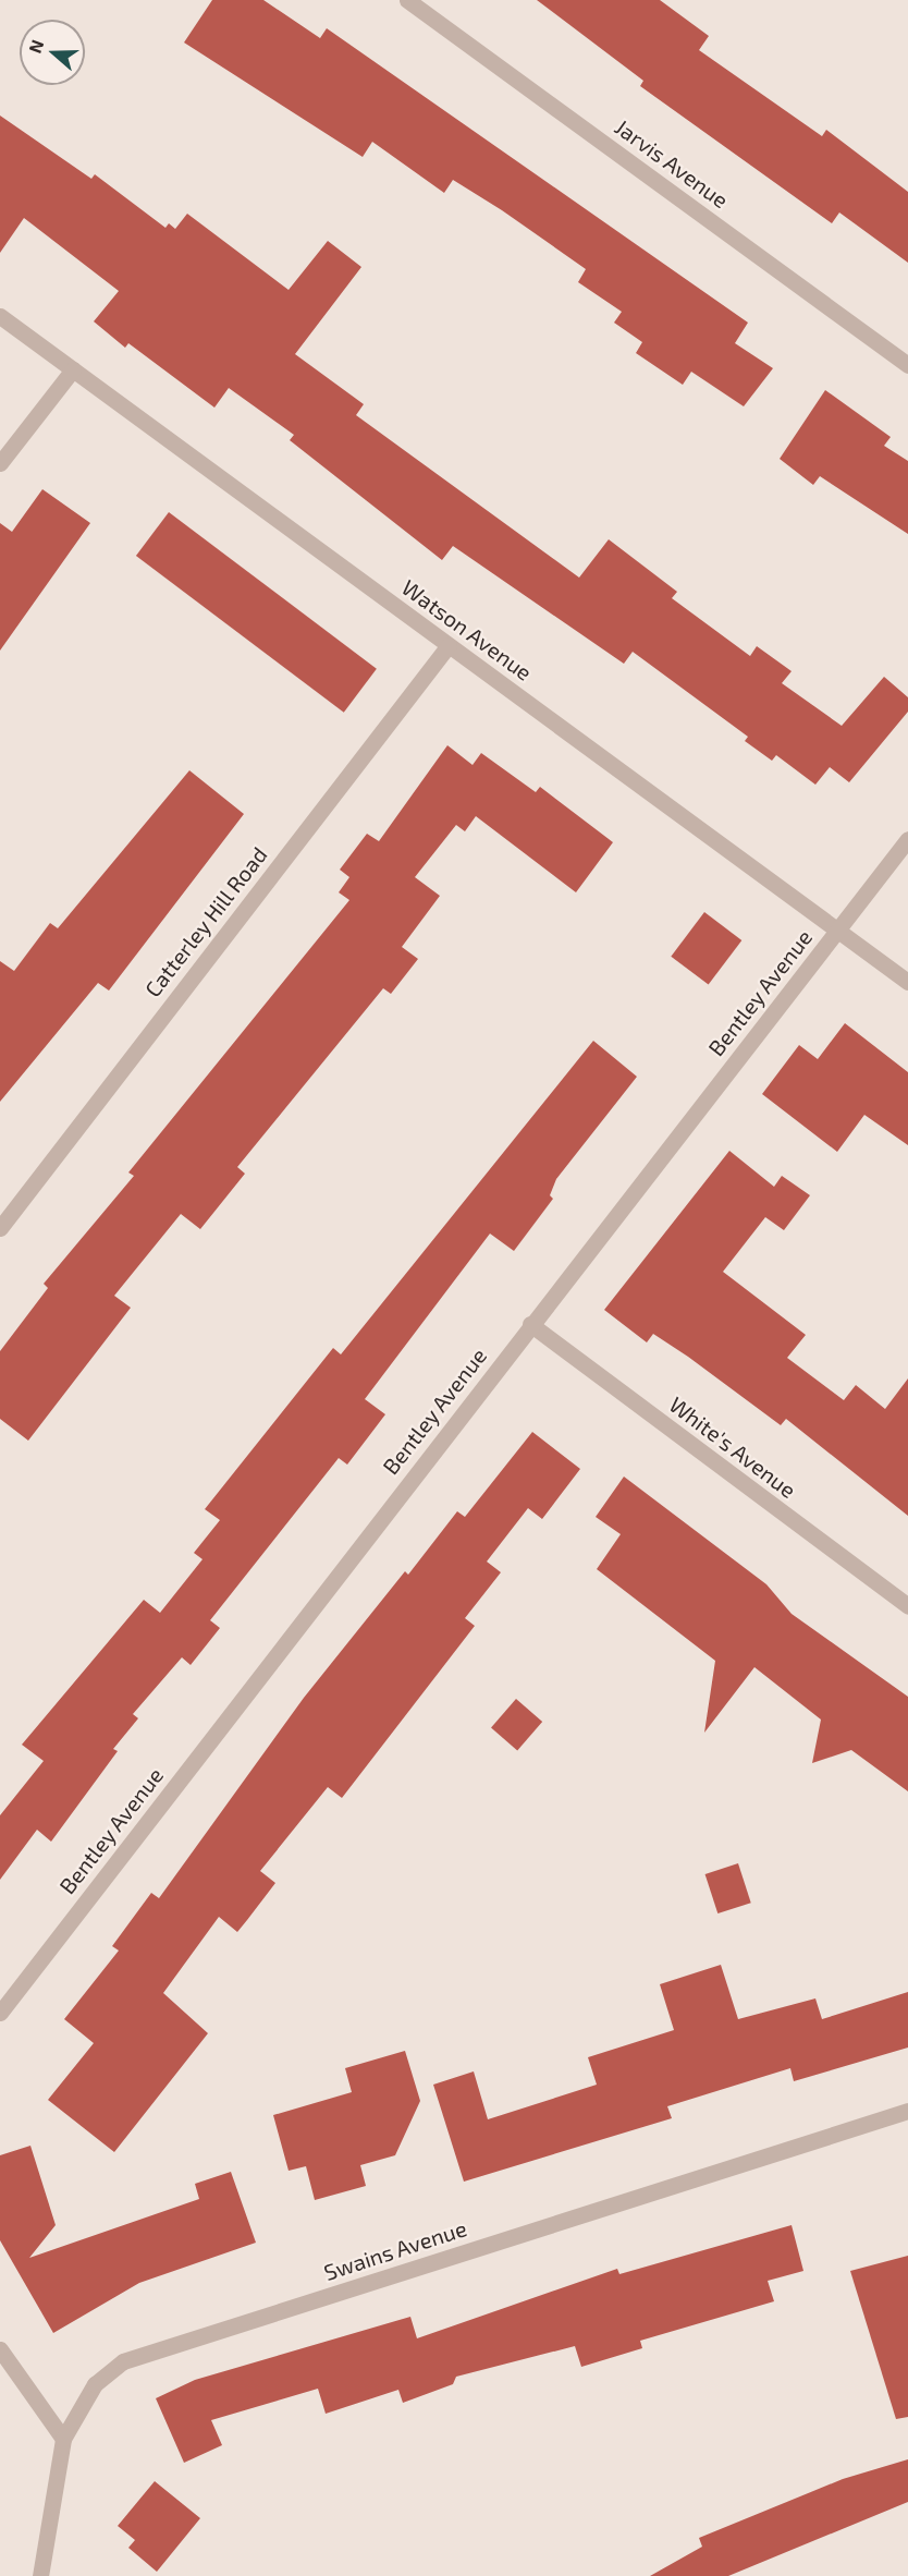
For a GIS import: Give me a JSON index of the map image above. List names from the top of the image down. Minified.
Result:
{"streets":{"street":["Jarvis Avenue","Watson Avenue","Catterley Hill Road","Bentley Avenue","White's Avenue","Swains Avenue"]},"crossings":[["Watson Avenue","Catterley Hill Road"],["Watson Avenue","Bentley Avenue"],["Bentley Avenue","White's Avenue"]],"north":"left"}
